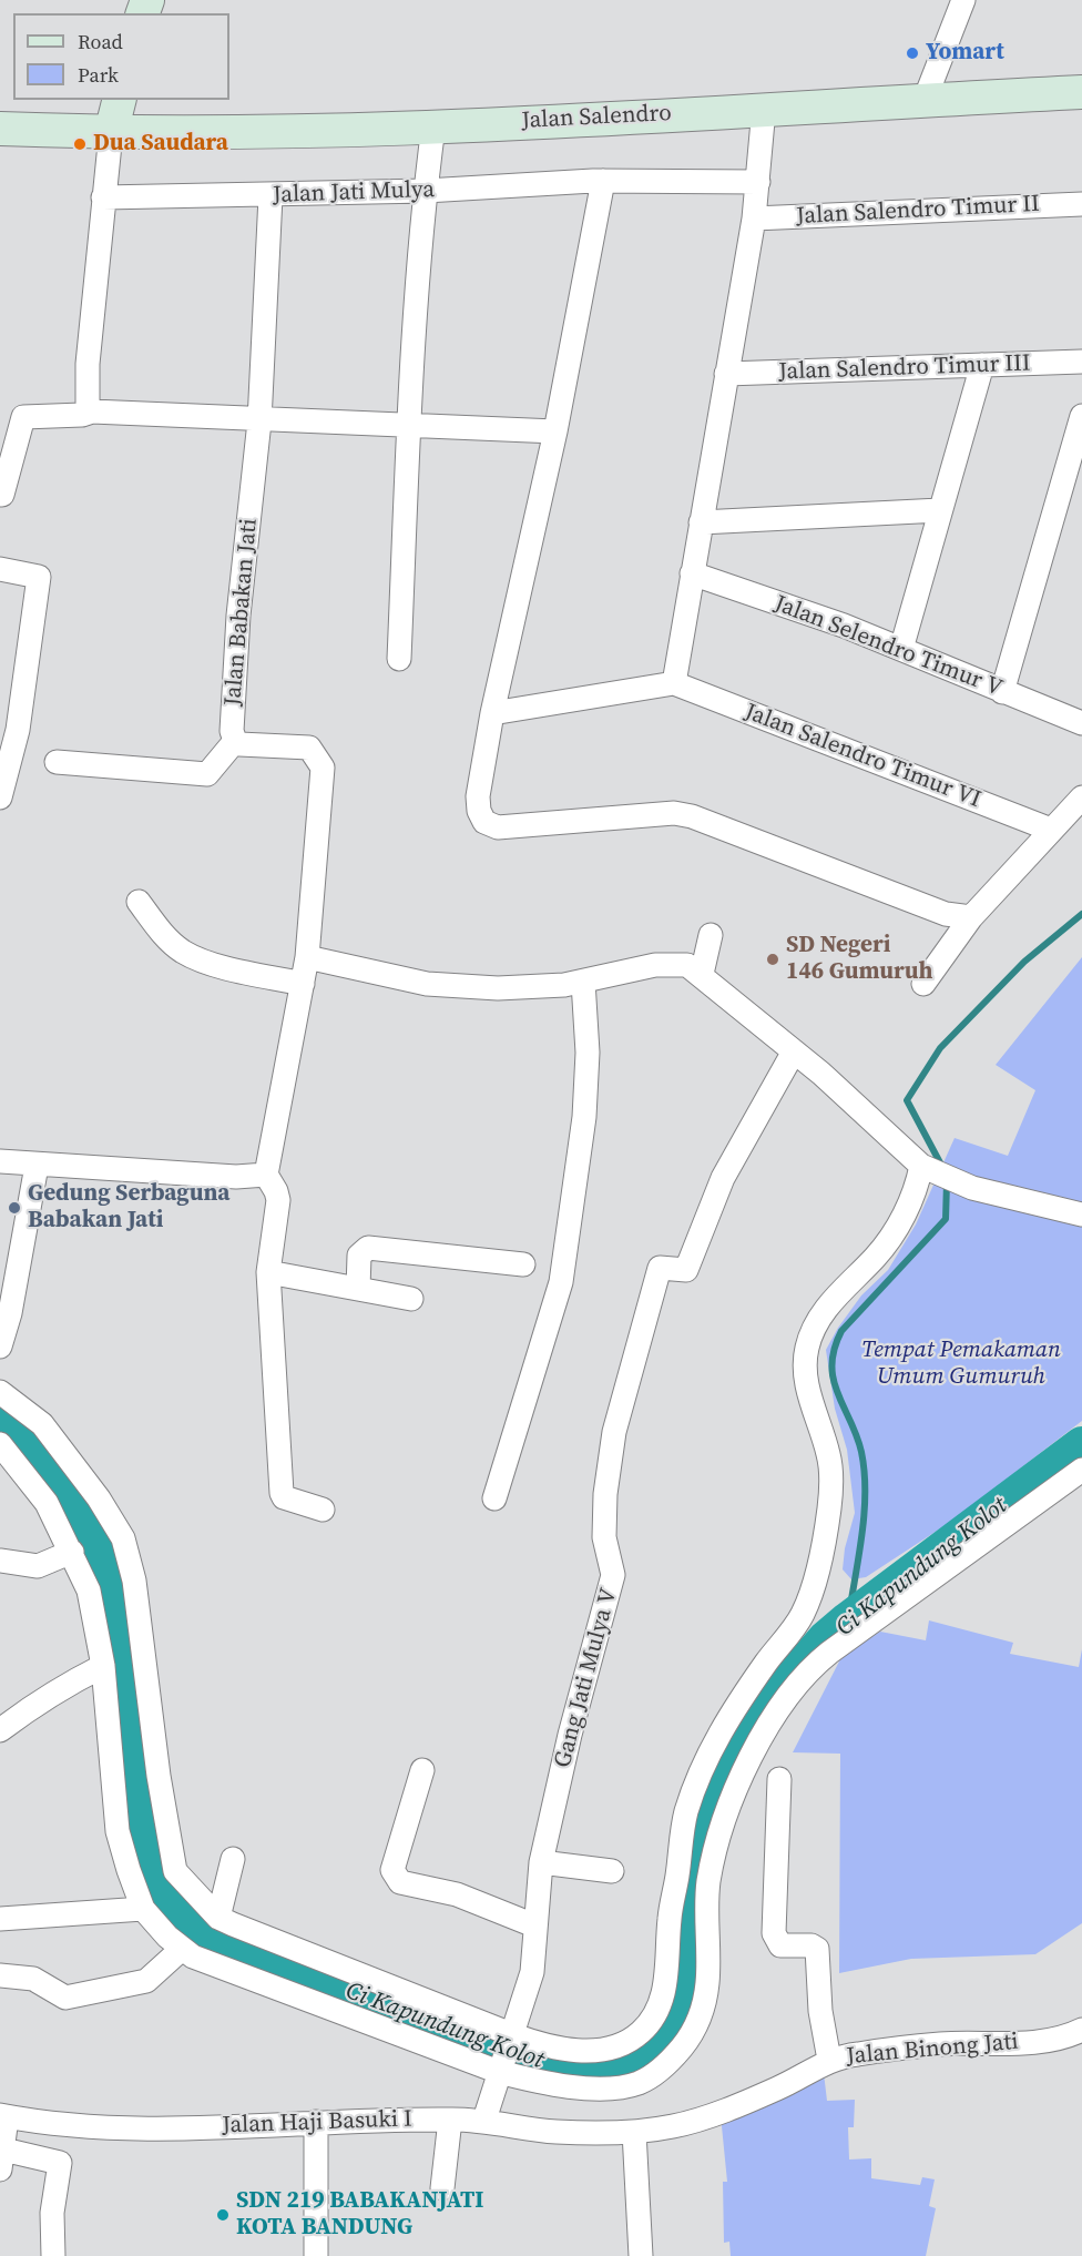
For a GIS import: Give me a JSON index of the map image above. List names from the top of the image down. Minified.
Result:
{"streets":{"street":["Jalan Salendro","Jalan Jati Mulya","Jalan Salendro Timur II","Jalan Salendro Timur III","Jalan Babakan Jati","Jalan Selendro Timur V","Jalan Salendro Timur VI","Gang Jati Mulya V","Jalan Binong Jati","Jalan Haji Basuki I"]},"crossings":[["Jalan Jati Mulya","Jalan Babakan Jati"],["Gang Jati Mulya V","Jalan Haji Basuki I"],["Jalan Binong Jati","Jalan Haji Basuki I"]],"water":["Ci Kapundung Kolot"],"parks":["Tempat Pemakaman Umum Gumuruh"],"places":["Yomart","Dua Saudara","SD Negeri 146 Gumuruh","Gedung Serbaguna Babakan Jati","SDN 219 BABAKANJATI KOTA BANDUNG"],"legend":["Road","Park"]}
